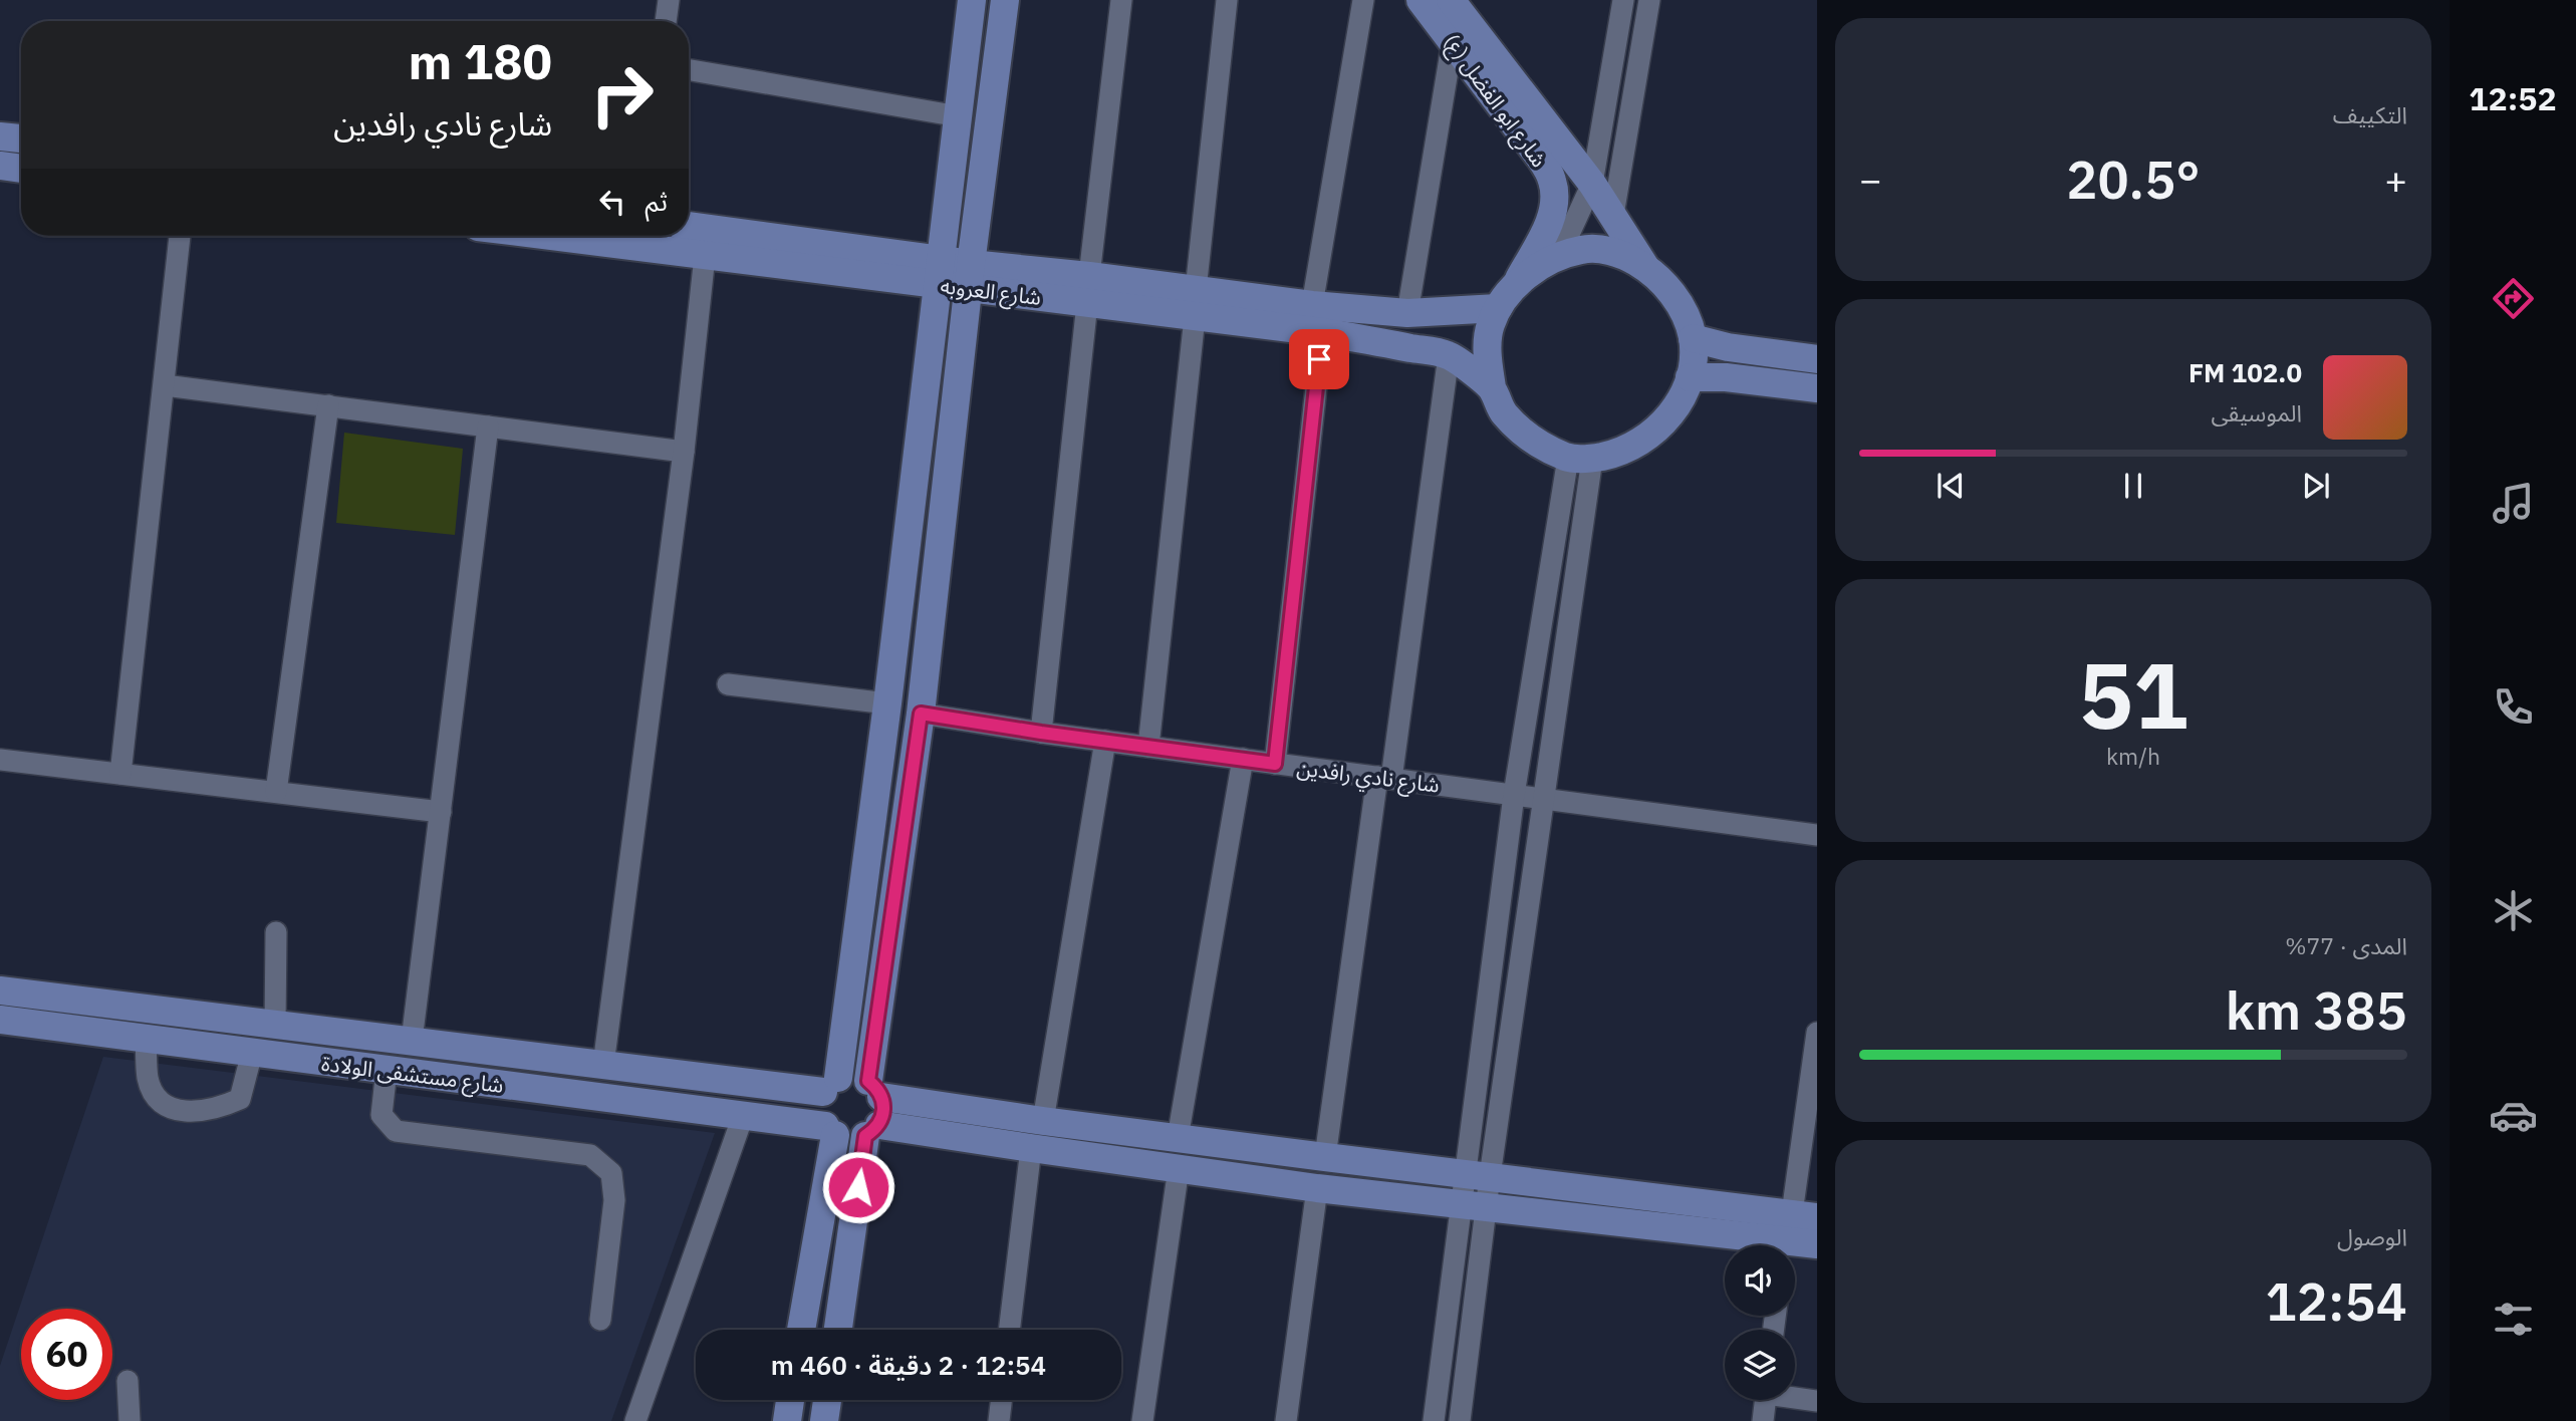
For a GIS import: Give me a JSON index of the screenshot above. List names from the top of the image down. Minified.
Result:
{"streets":{"main road":["شارع ابو الفضل (ع)","شارع العروبه","شارع مستشفى الولادة"],"street":["شارع نادي رافدين"]},"crossings":[["شارع ابو الفضل (ع)","شارع العروبه"]],"page":{"tabs":"12:52","tile":["التكييف",["51","km/h"],["المدى · 77%","385 km"],["الوصول","12:54"]],"turn":["180 m","شارع نادي رافدين"],"heat":["−","20.5°","+"],"then":"ثم","song":["102.0 FM","الموسيقى"],"limit":"60","trip":"12:54 · 2 دقيقة · 460 m"}}
